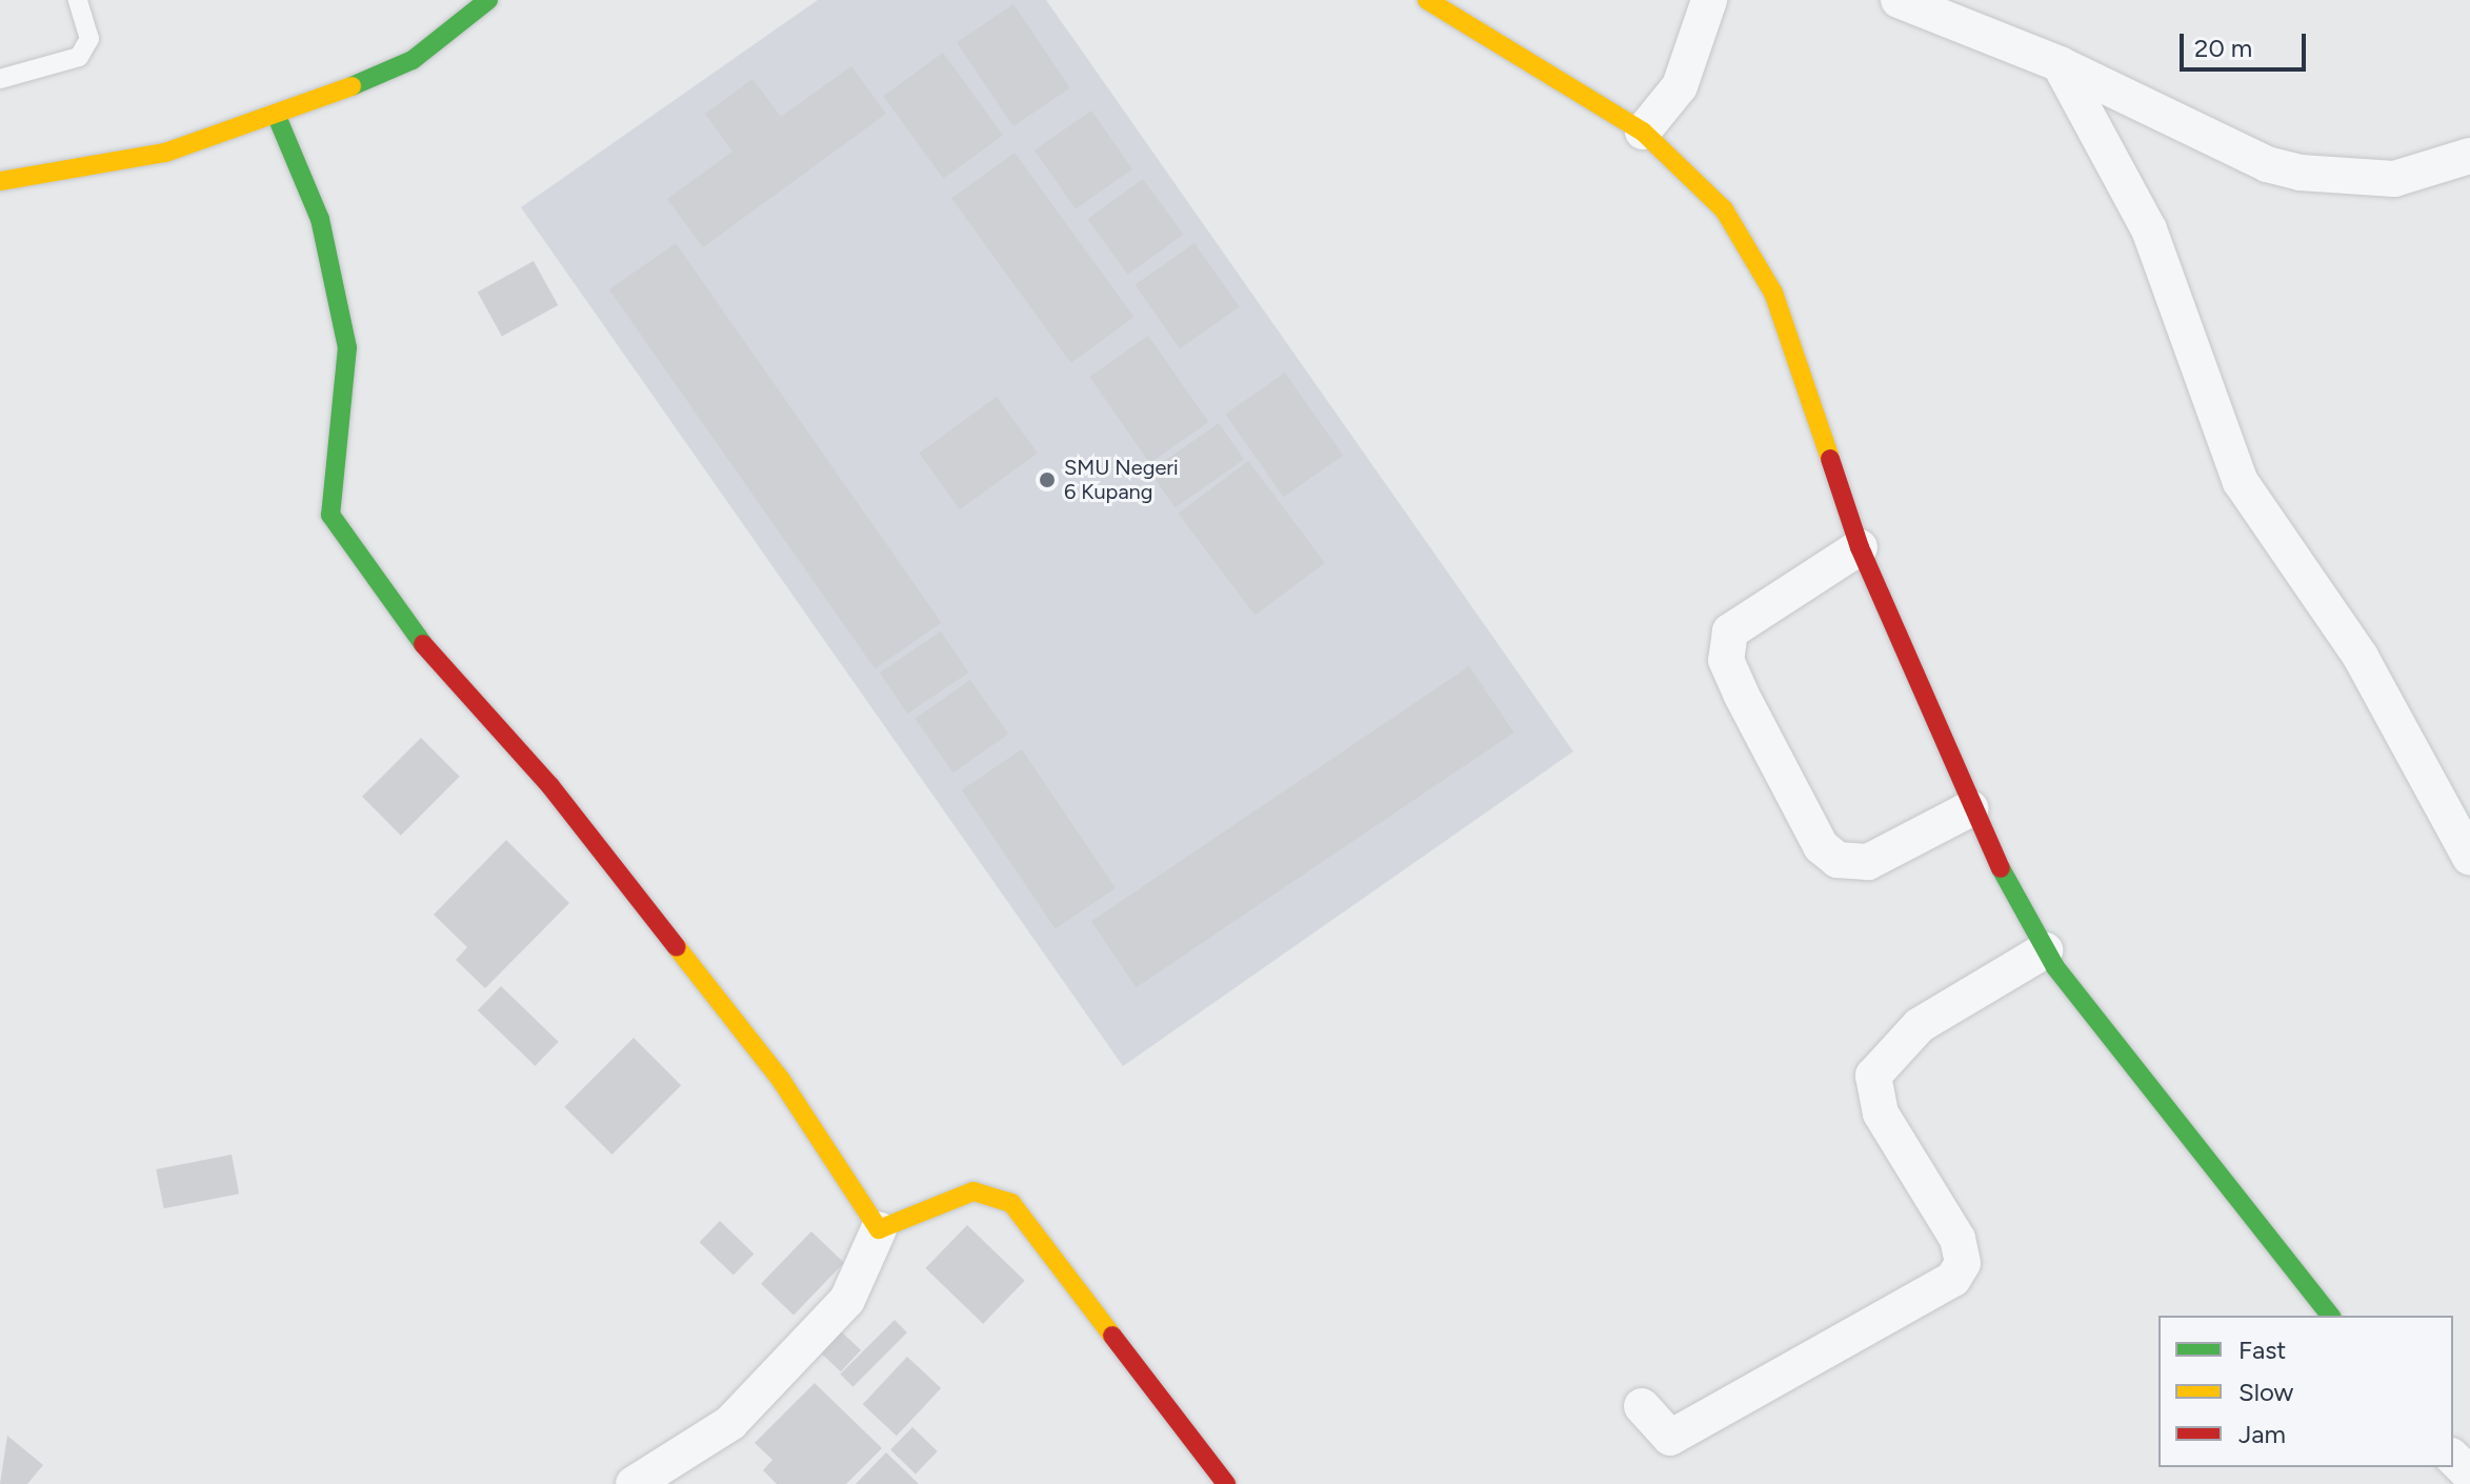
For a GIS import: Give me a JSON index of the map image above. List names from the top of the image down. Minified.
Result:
{"places":["SMU Negeri 6 Kupang"],"legend":["Fast","Slow","Jam"],"scale_bar":"20 m"}
